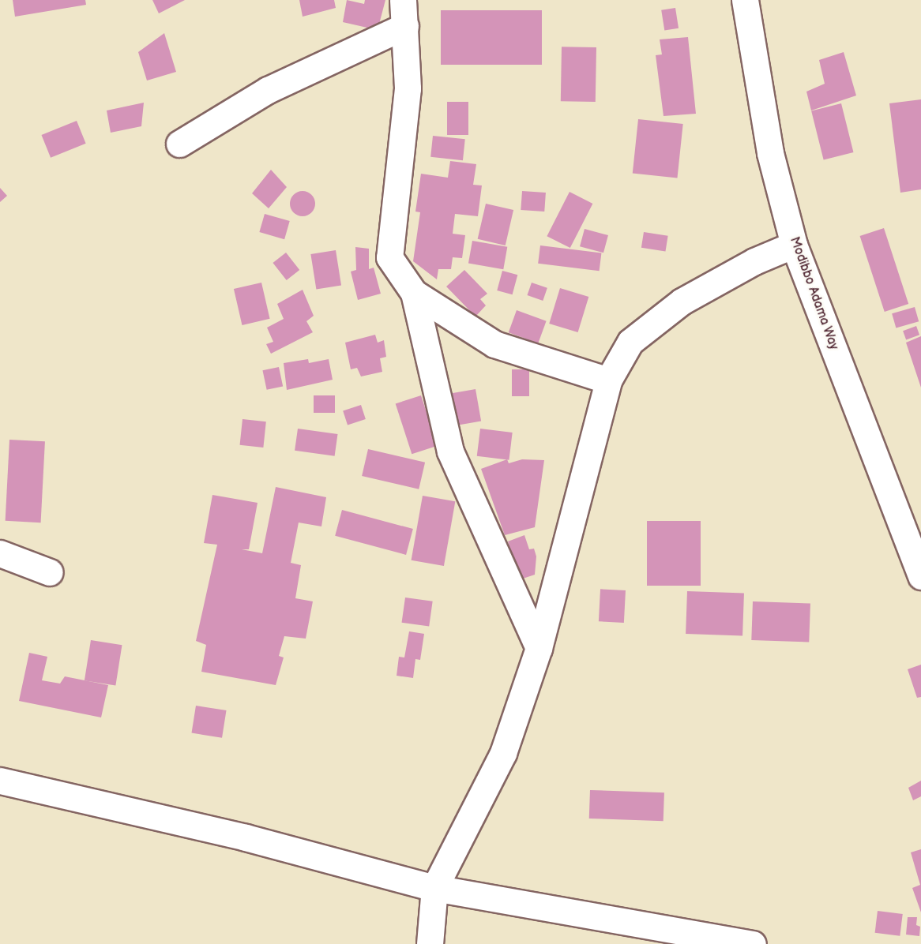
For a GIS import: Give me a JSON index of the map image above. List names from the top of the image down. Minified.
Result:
{"streets":{"street":["Modibbo Adama Way"]}}
